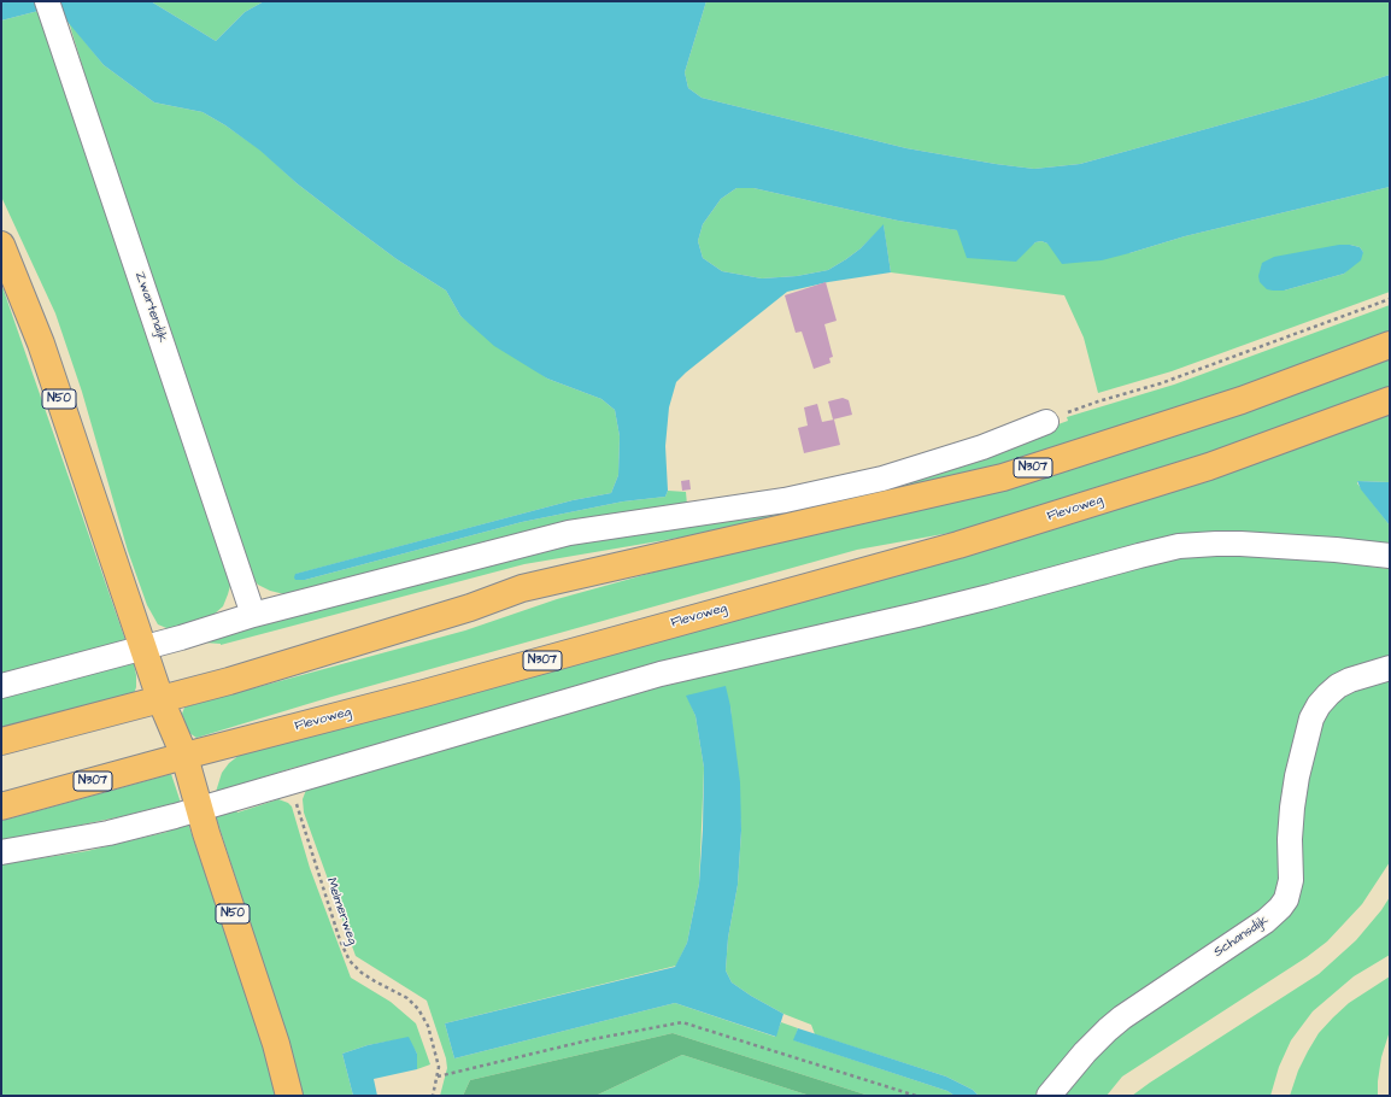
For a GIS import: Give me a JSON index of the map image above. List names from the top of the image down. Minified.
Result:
{"streets":{"highway":["N50","N307","Flevoweg"],"street":["Zwartendijk","Schansdijk"],"path":["Melmerweg"]},"crossings":[["N50","N307"],["N50","Flevoweg"]]}
